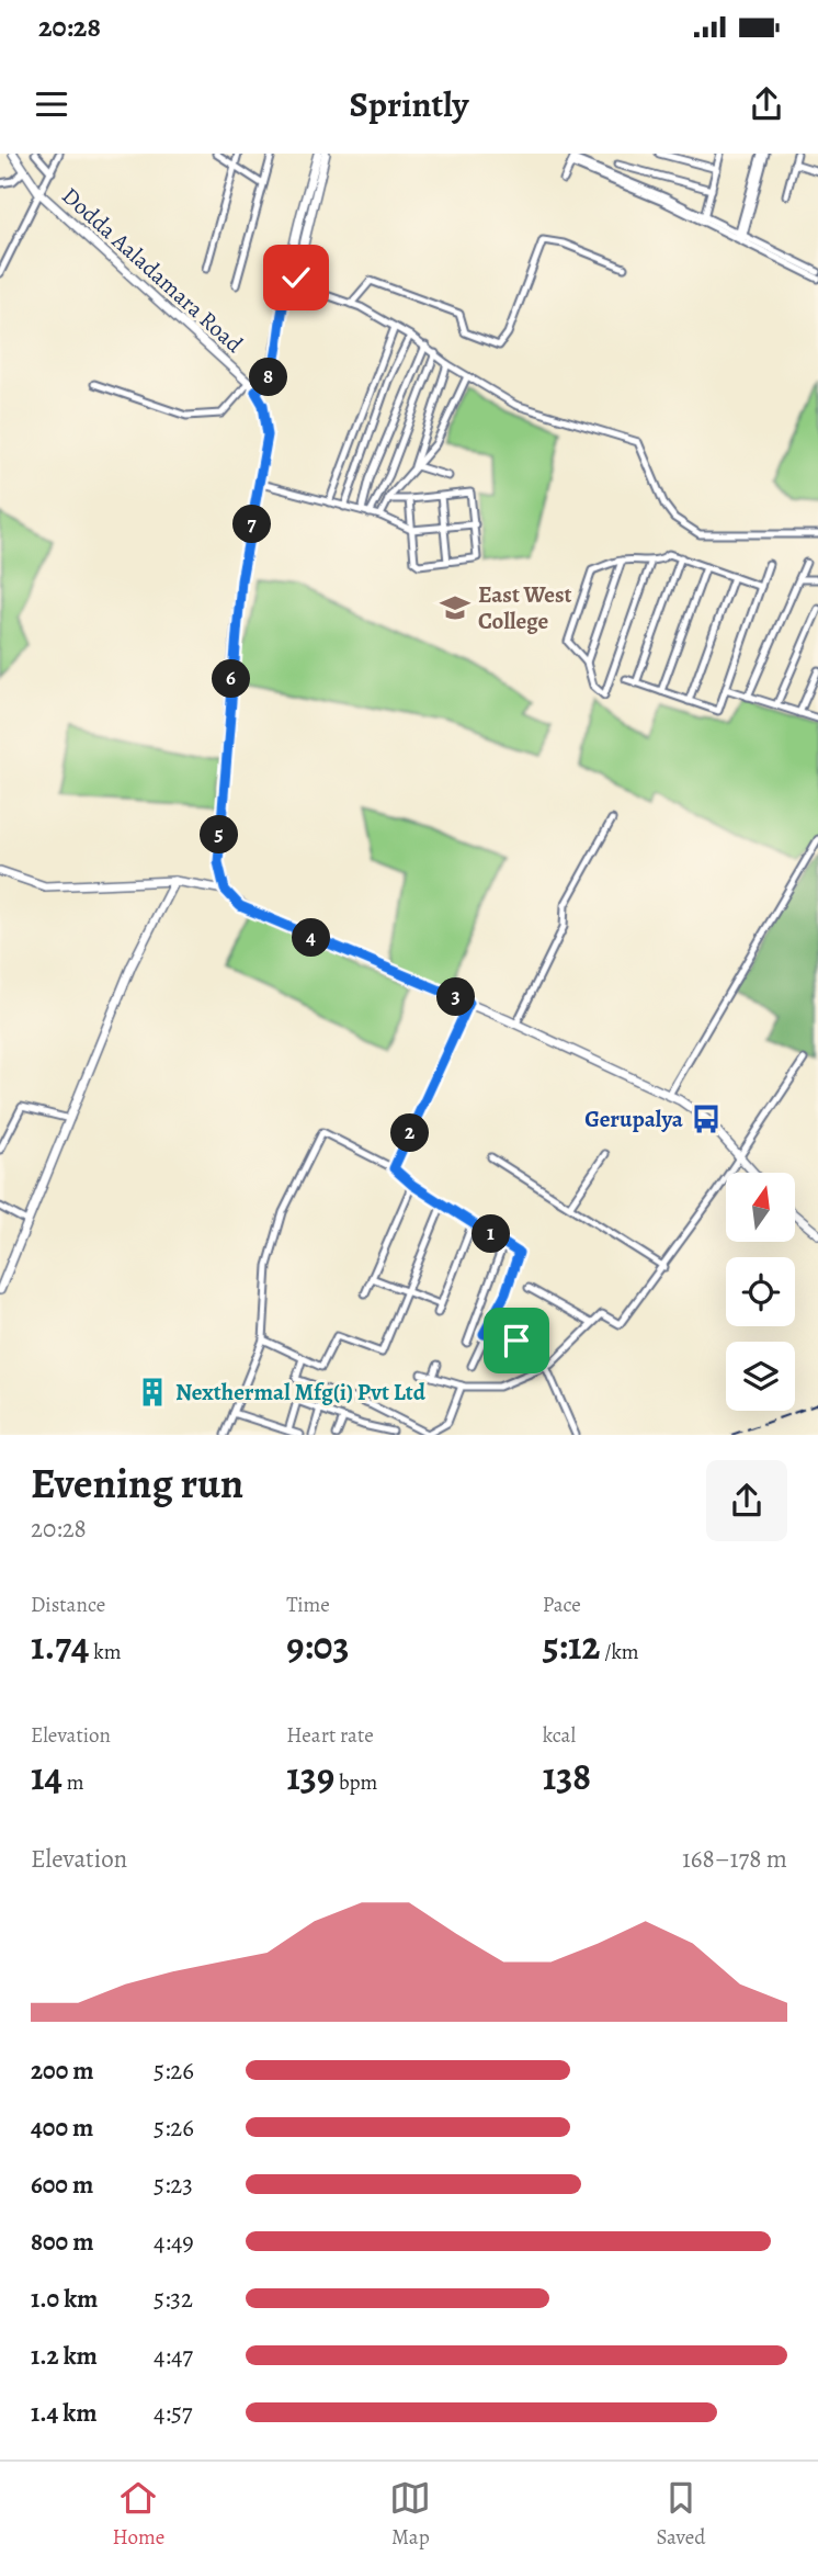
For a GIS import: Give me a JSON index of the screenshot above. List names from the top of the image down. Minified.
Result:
{"streets":{"main road":["Dodda Aaladamara Road"]},"places":{"school or university":["East West College"],"bus stop":["Gerupalya"],"building":["Nexthermal Mfg(i) Pvt Ltd"]},"north":"top","page":{"status":"20:28","header":"Sprintly","pins":["8","7","6","5","4","3","2","1"],"heading":["Evening run","20:28"],"stats":[["Distance","1.74 km"],["Time","9:03"],["Pace","5:12 /km"],["Elevation","14 m"],["Heart rate","139 bpm"],["kcal","138"]],"chart":["Elevation","168–178 m"],"list":[{"name":"200 m","note":"5:26"},{"name":"400 m","note":"5:26"},{"name":"600 m","note":"5:23"},{"name":"800 m","note":"4:49"},{"name":"1.0 km","note":"5:32"},{"name":"1.2 km","note":"4:47"},{"name":"1.4 km","note":"4:57"}],"tabs":["Home","Map","Saved"]}}
